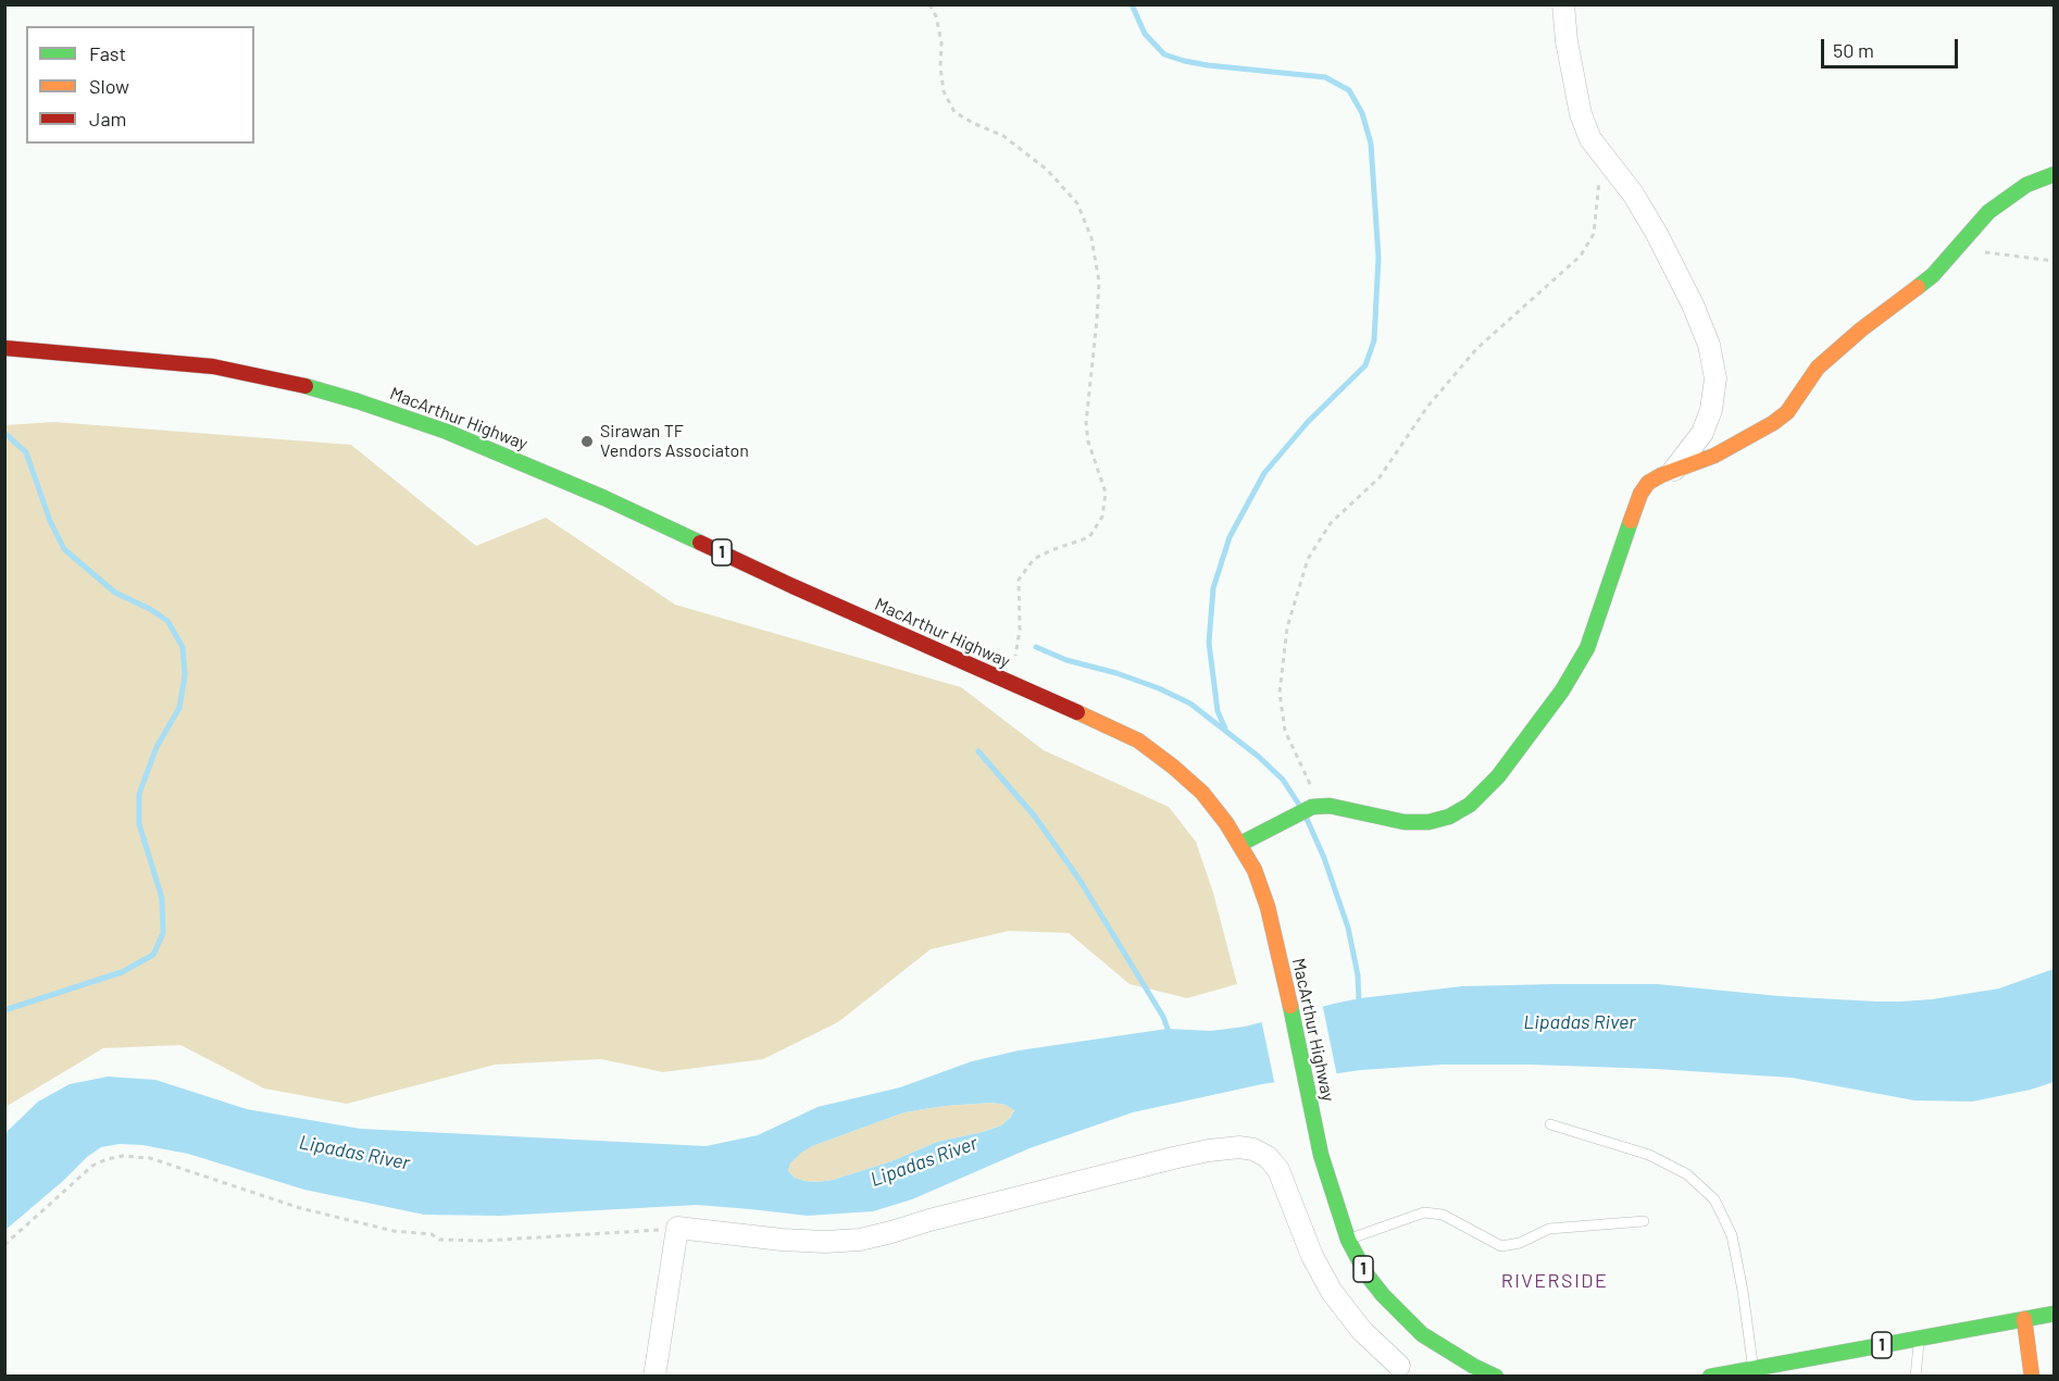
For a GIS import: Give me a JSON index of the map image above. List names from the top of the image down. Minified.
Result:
{"streets":{"main road":["MacArthur Highway","1"]},"districts":["RIVERSIDE"],"water":["Lipadas River"],"places":["Sirawan TF Vendors Associaton"],"legend":["Fast","Slow","Jam"],"scale_bar":"50 m"}
